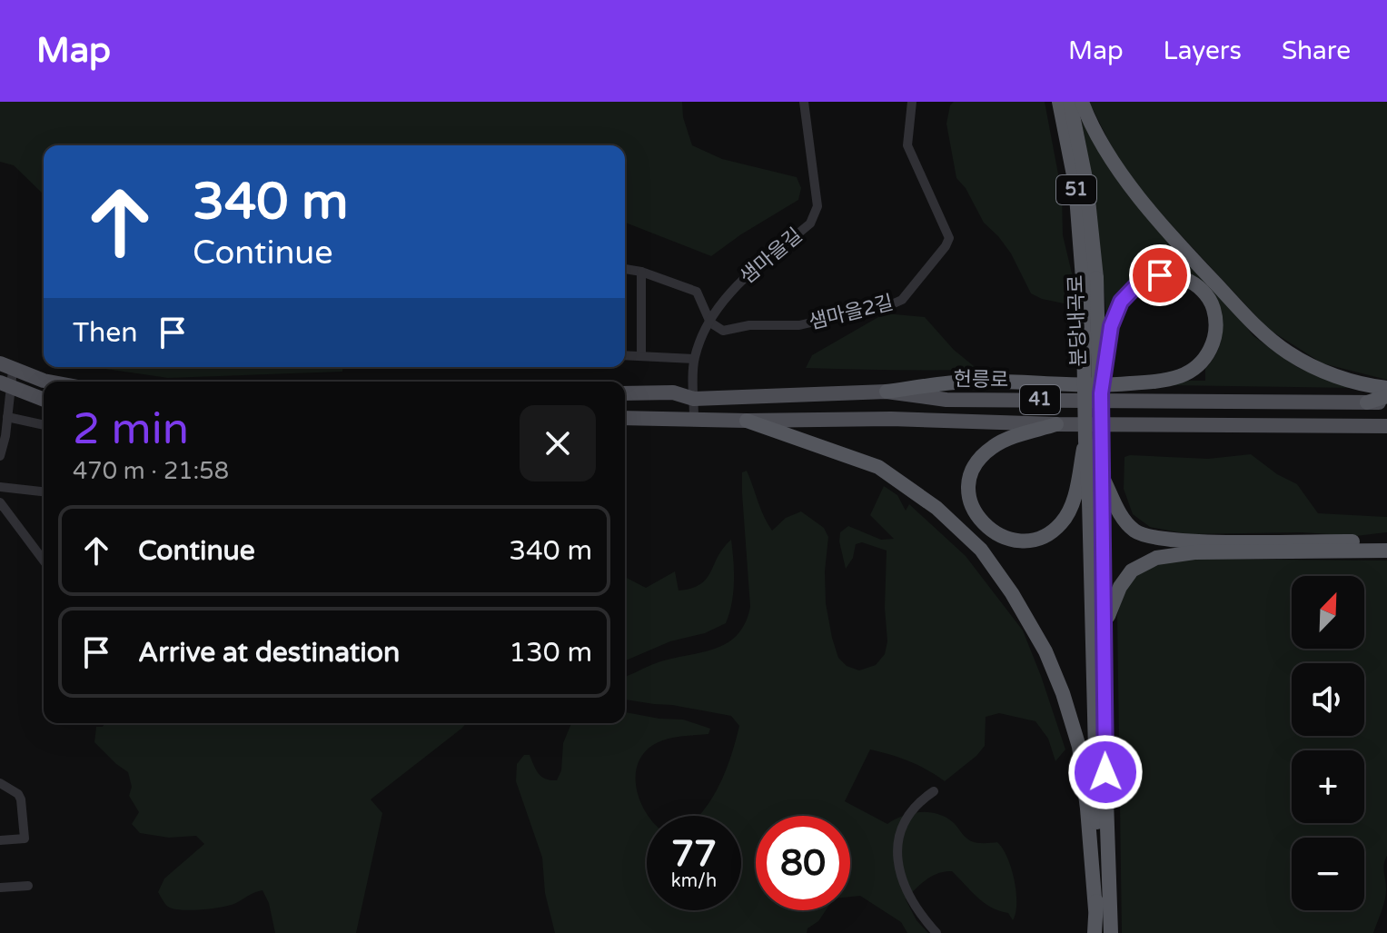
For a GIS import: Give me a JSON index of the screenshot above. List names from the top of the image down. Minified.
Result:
{"streets":{"highway":["51","분당내곡로"],"main road":["헌릉로","41"],"street":["샘마을길","샘마을2길"]},"crossings":[["샘마을길","샘마을2길"],["샘마을길","헌릉로"]],"north":"top right","page":{"header":"Map","nav":["Map","Layers","Share"],"turn":["340 m","Continue"],"then":"Then","heading":["2 min","470 m · 21:58"],"list":[{"name":"Continue","value":"340 m"},{"name":"Arrive at destination","value":"130 m"}],"map_buttons":["+","−"],"speed":"77 km/h","limit":"80"}}
